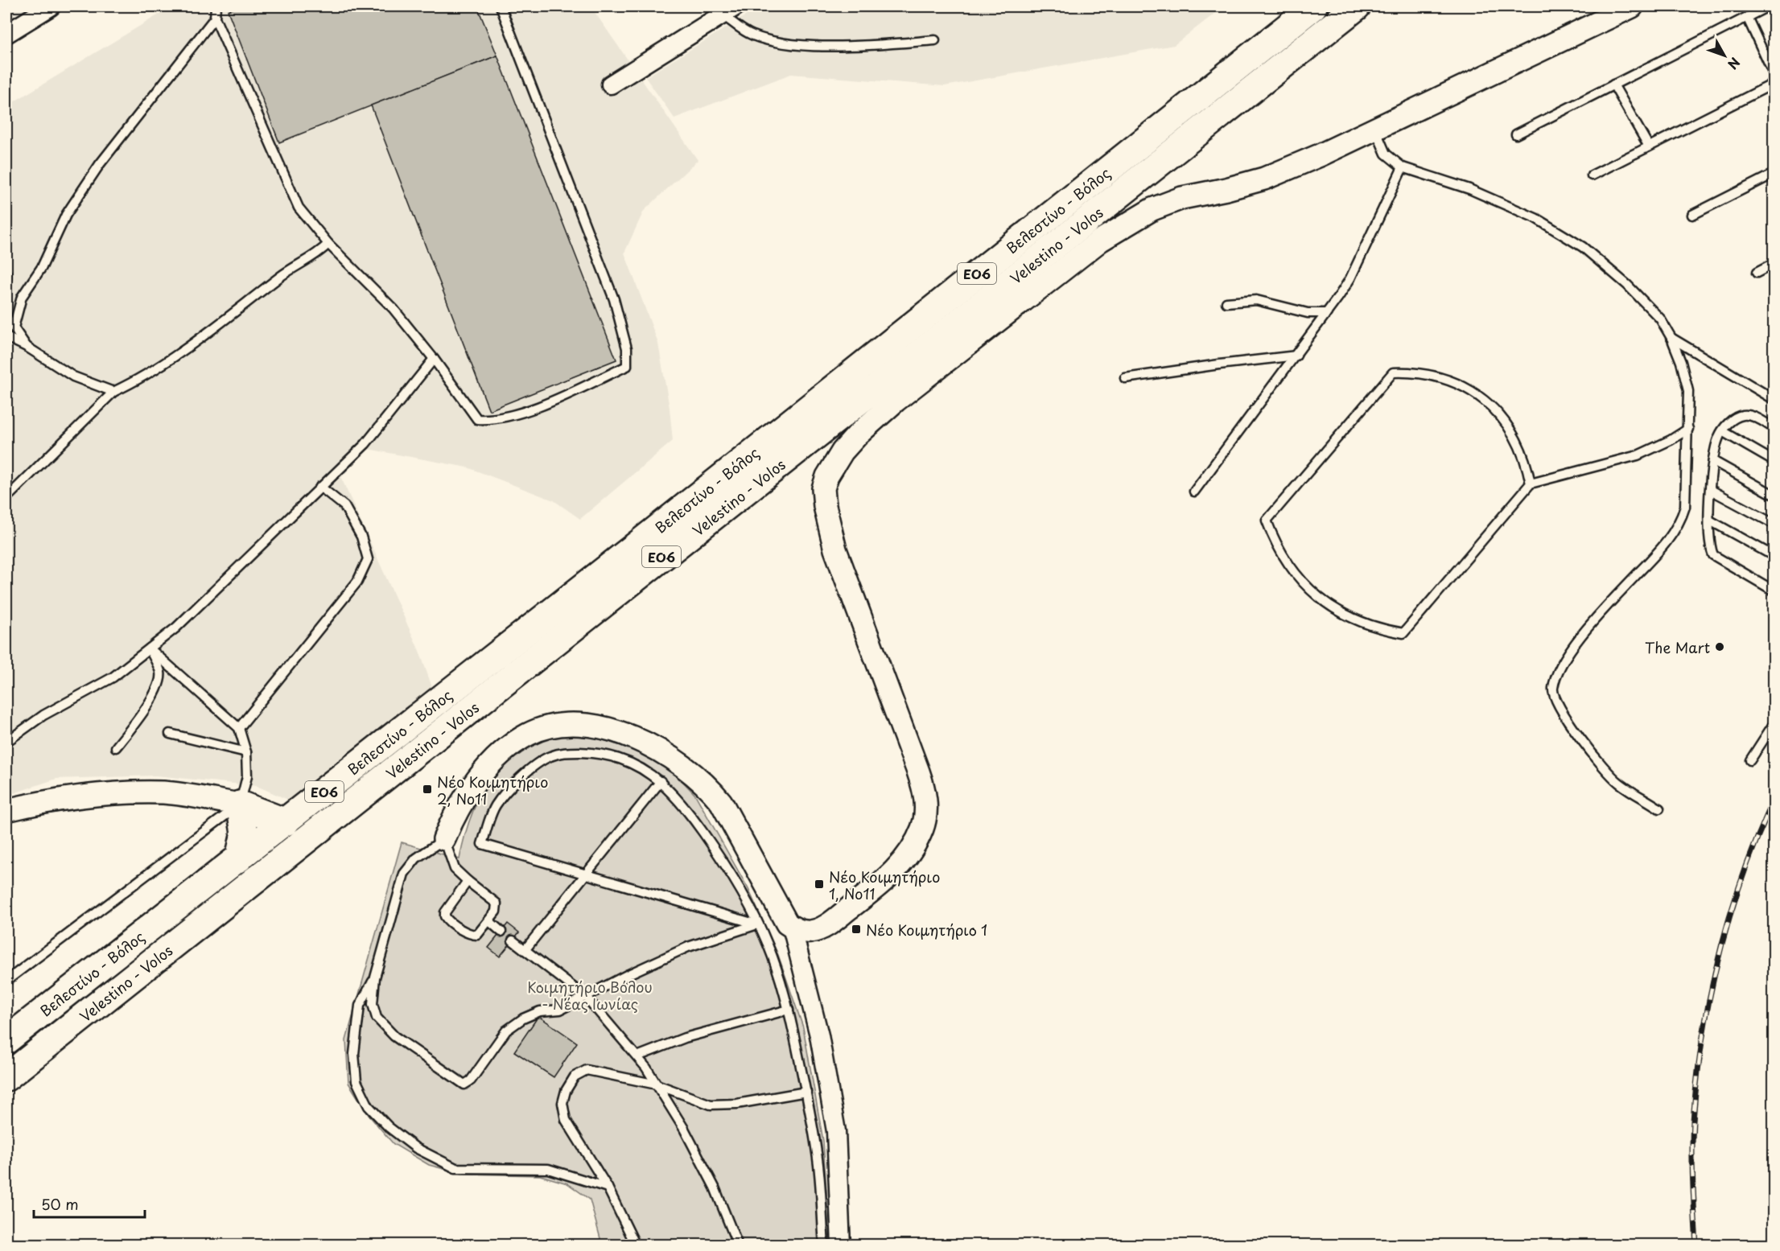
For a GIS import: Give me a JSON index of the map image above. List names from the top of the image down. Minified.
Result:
{"streets":{"highway":["Βελεστίνο - Βόλος","Velestino - Volos","ΕΟ6"]},"parks":["Κοιμητήριο Βόλου - Νέας Ιωνίας"],"places":{"other":["The Mart"],"transit":["Νέο Κοιμητήριο 2, Νο11","Νέο Κοιμητήριο 1, Νο11","Νέο Κοιμητήριο 1"]},"scale_bar":"50 m","north":"bottom right"}
